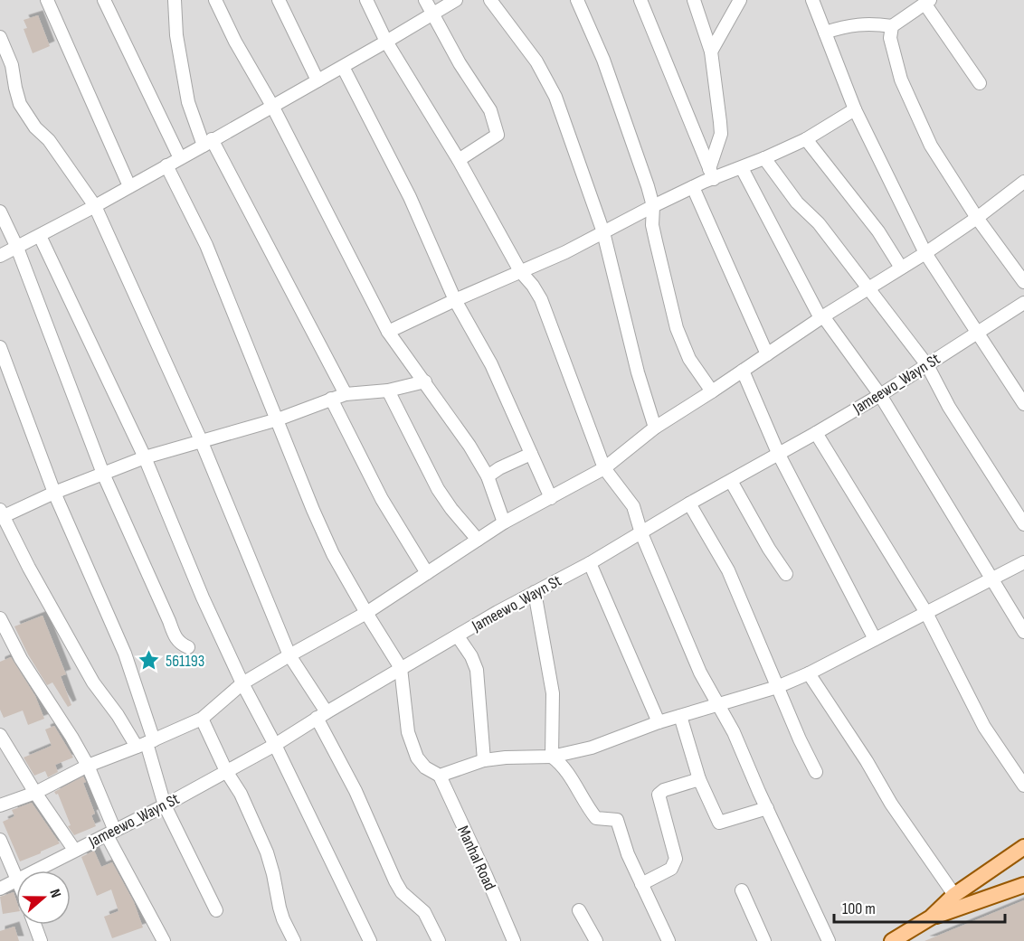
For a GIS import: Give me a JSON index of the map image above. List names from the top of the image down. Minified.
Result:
{"streets":{"street":["Jameewo_Wayn St","Manhal Road"]},"places":{"place":["561193"]},"scale_bar":"100 m","north":"right"}
